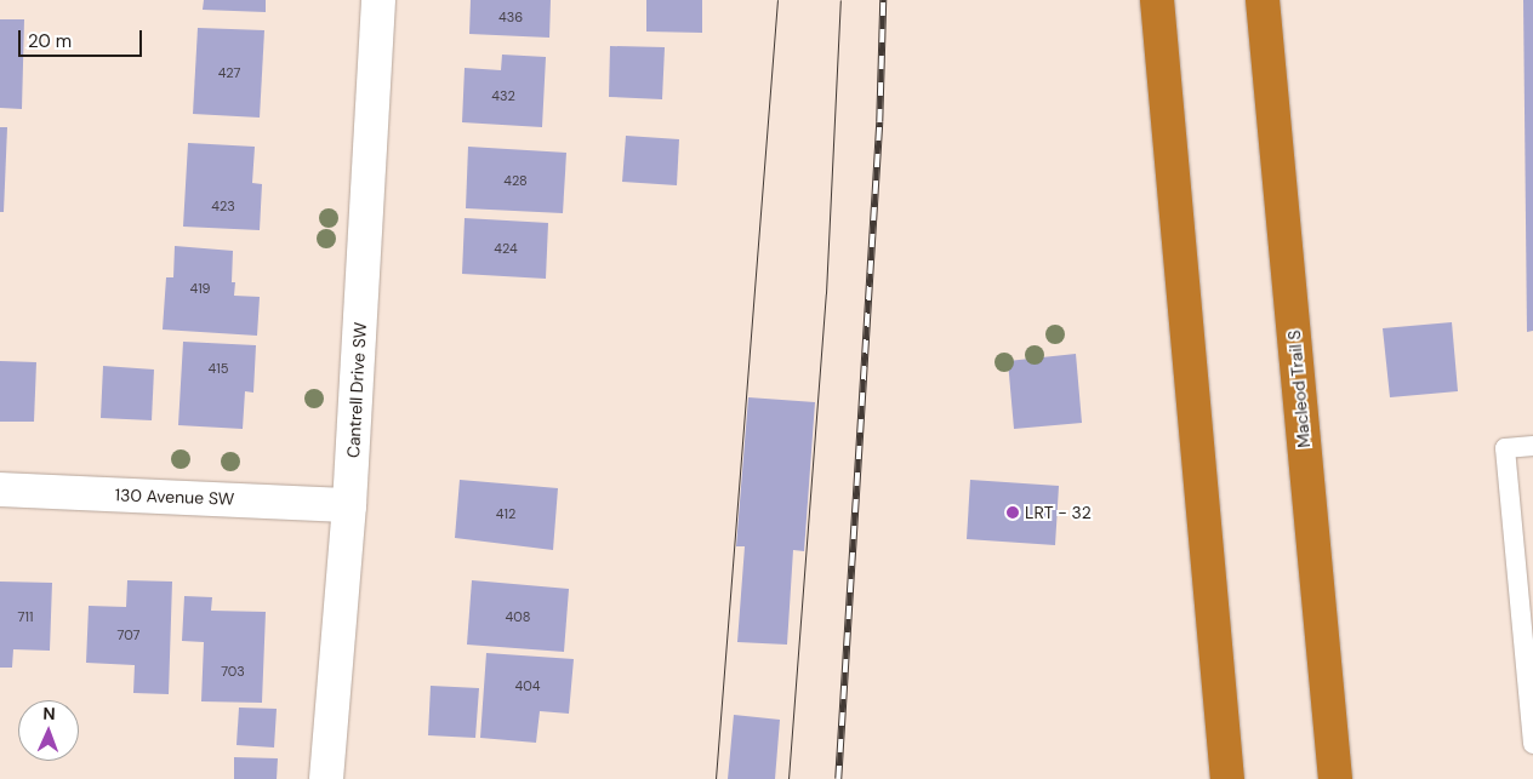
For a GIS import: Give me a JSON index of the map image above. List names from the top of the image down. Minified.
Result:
{"streets":{"highway":["Macleod Trail S"],"street":["Cantrell Drive SW","130 Avenue SW"]},"crossings":[["Cantrell Drive SW","130 Avenue SW"]],"places":["LRT - 32"],"house_numbers":["436","427","432","428","423","424","419","415","412","711","408","707","703","404"],"scale_bar":"20 m","north":"top"}
